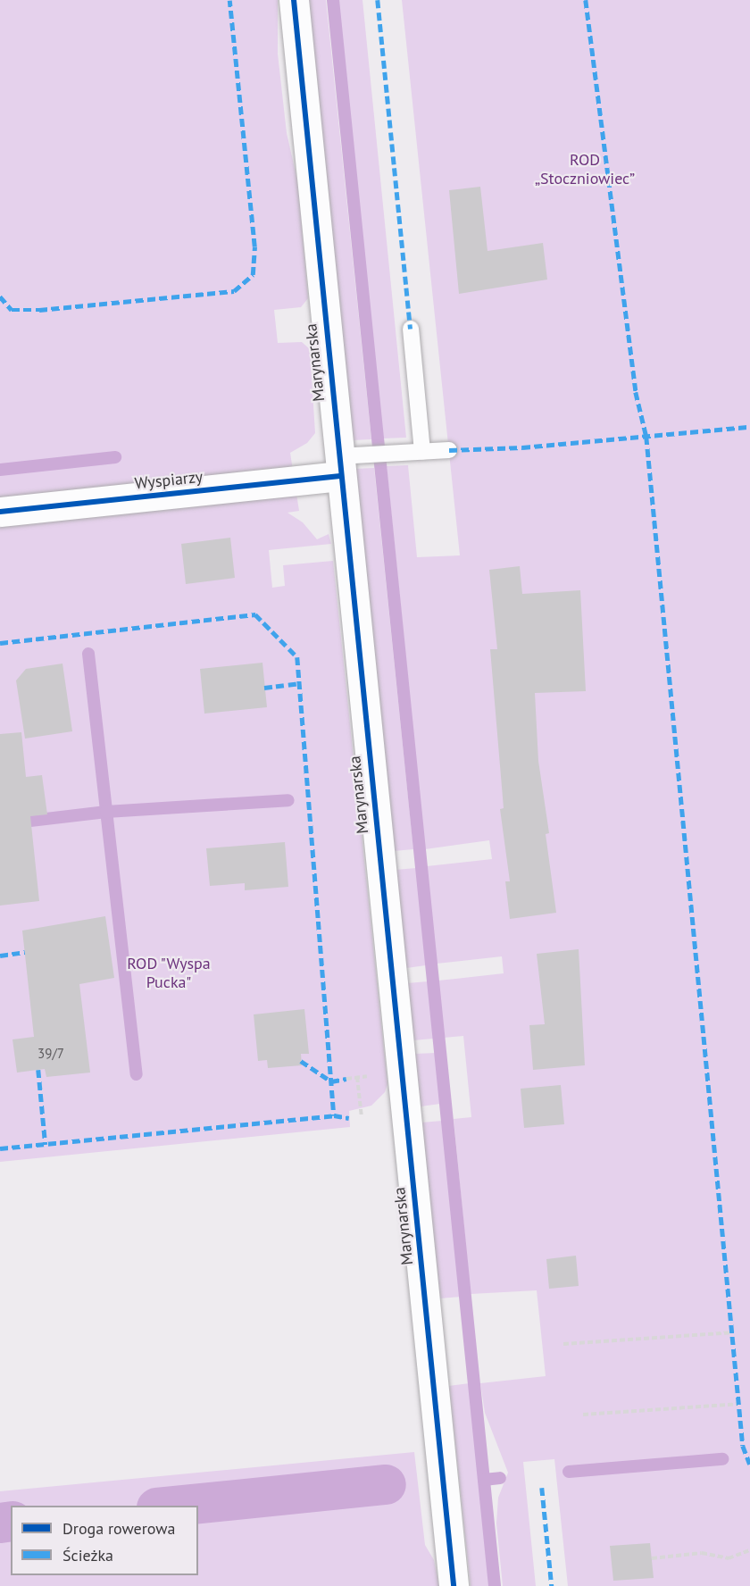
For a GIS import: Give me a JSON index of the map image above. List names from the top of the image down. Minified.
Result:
{"streets":{"street":["Marynarska","Wyspiarzy"]},"crossings":[["Marynarska","Wyspiarzy"]],"parks":["ROD „Stoczniowiec”","ROD \"Wyspa Pucka\""],"house_numbers":["39/7"],"legend":["Droga rowerowa","Ścieżka"]}
